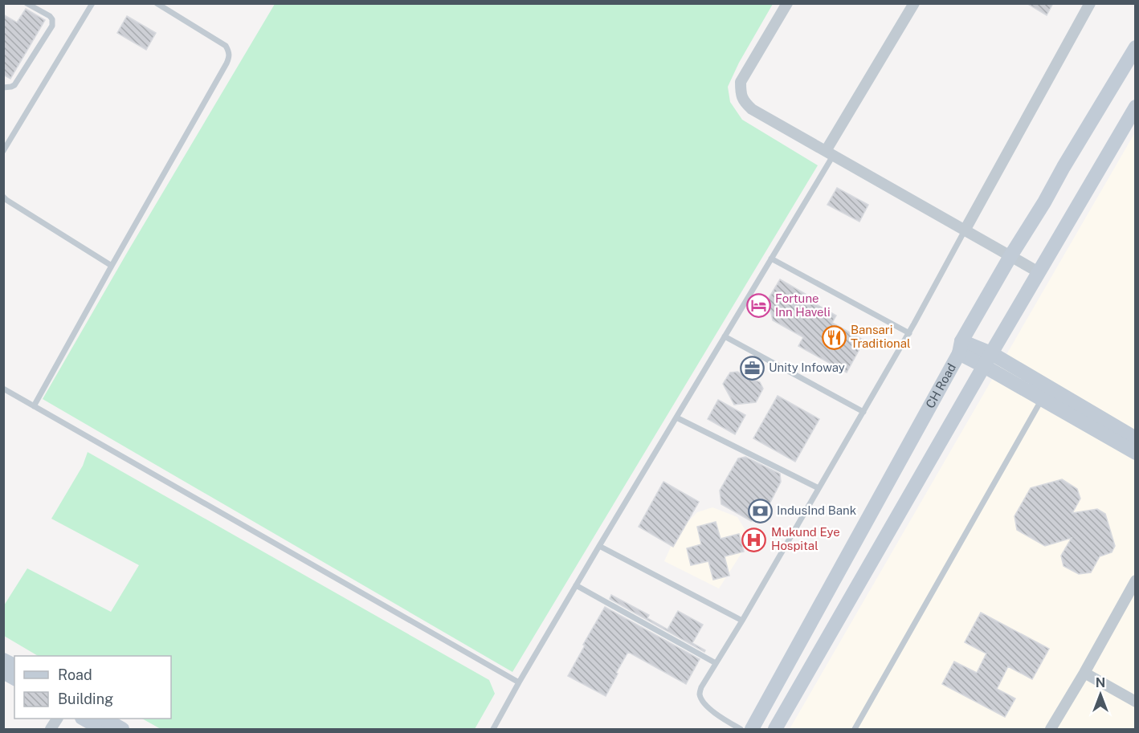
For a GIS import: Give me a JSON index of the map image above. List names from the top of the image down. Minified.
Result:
{"streets":{"street":["CH Road"]},"places":{"hotel":["Fortune Inn Haveli"],"restaurant":["Bansari Traditional"],"office":["Unity Infoway"],"bank":["IndusInd Bank"],"hospital":["Mukund Eye Hospital"]},"legend":["Road","Building"],"north":"top"}
